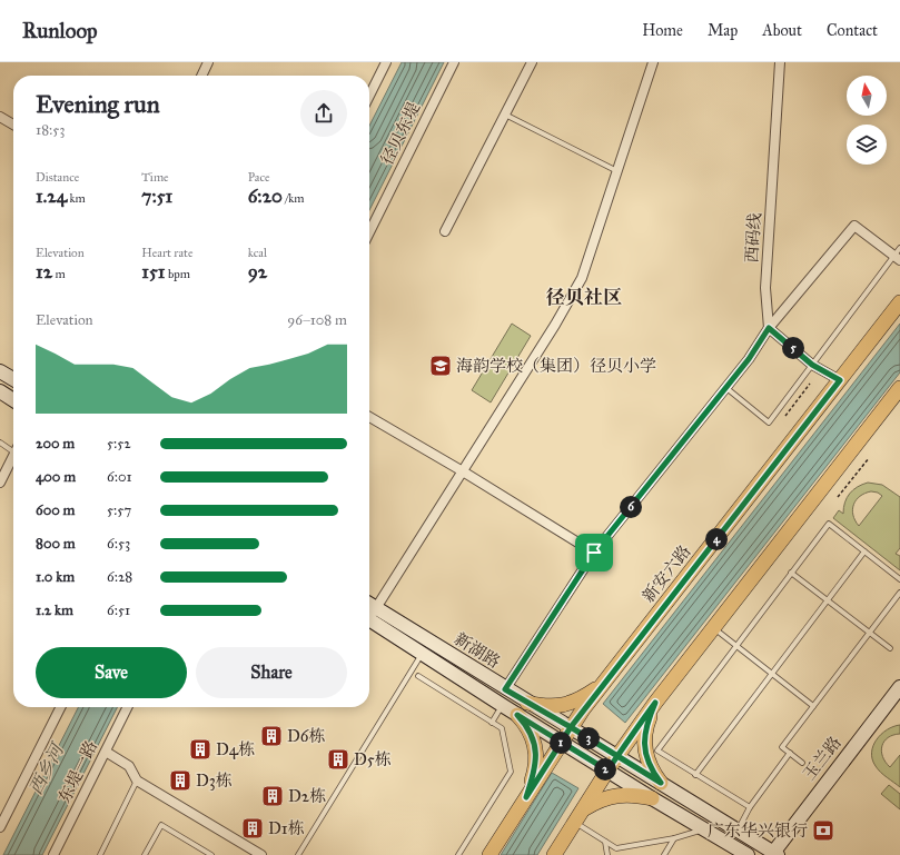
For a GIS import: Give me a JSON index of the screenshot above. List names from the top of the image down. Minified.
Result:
{"streets":{"main road":["新安六路","新湖路","玉兰路"],"street":["径贝东堤","西码线","东堤一路"]},"crossings":[["新安六路","新湖路"],["新湖路","玉兰路"]],"districts":["径贝社区"],"water":["西乡河"],"places":{"school or university":["海韵学校（集团）径贝小学"],"building":["D6栋","D4栋","D5栋","D3栋","D2栋","D1栋"],"bank":["广东华兴银行"]},"north":"top","page":{"header":"Runloop","nav":["Home","Map","About","Contact"],"heading":["Evening run","18:53"],"stats":[["Distance","1.24 km"],["Time","7:51"],["Pace","6:20 /km"],["Elevation","12 m"],["Heart rate","151 bpm"],["kcal","92"]],"chart":["Elevation","96–108 m"],"pins":["5","6","4","3","1","2"],"list":[{"name":"200 m","note":"5:52"},{"name":"400 m","note":"6:01"},{"name":"600 m","note":"5:57"},{"name":"800 m","note":"6:53"},{"name":"1.0 km","note":"6:28"},{"name":"1.2 km","note":"6:51"}],"buttons":["Save","Share"]}}
